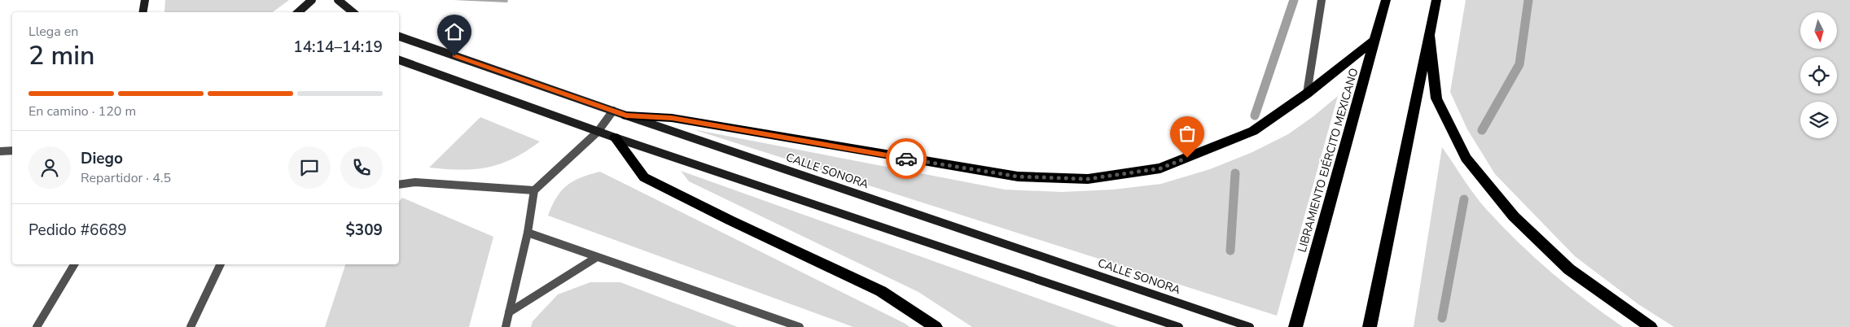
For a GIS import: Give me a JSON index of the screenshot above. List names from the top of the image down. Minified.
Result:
{"streets":{"highway":["LIBRAMIENTO EJÉRCITO MEXICANO"],"street":["CALLE SONORA"]},"north":"bottom","page":{"heading":["2 min","Llega en","14:14–14:19"],"panel":["Diego","Repartidor · 4.5","Pedido #6689","$309"],"bar":"En camino · 120 m"}}
